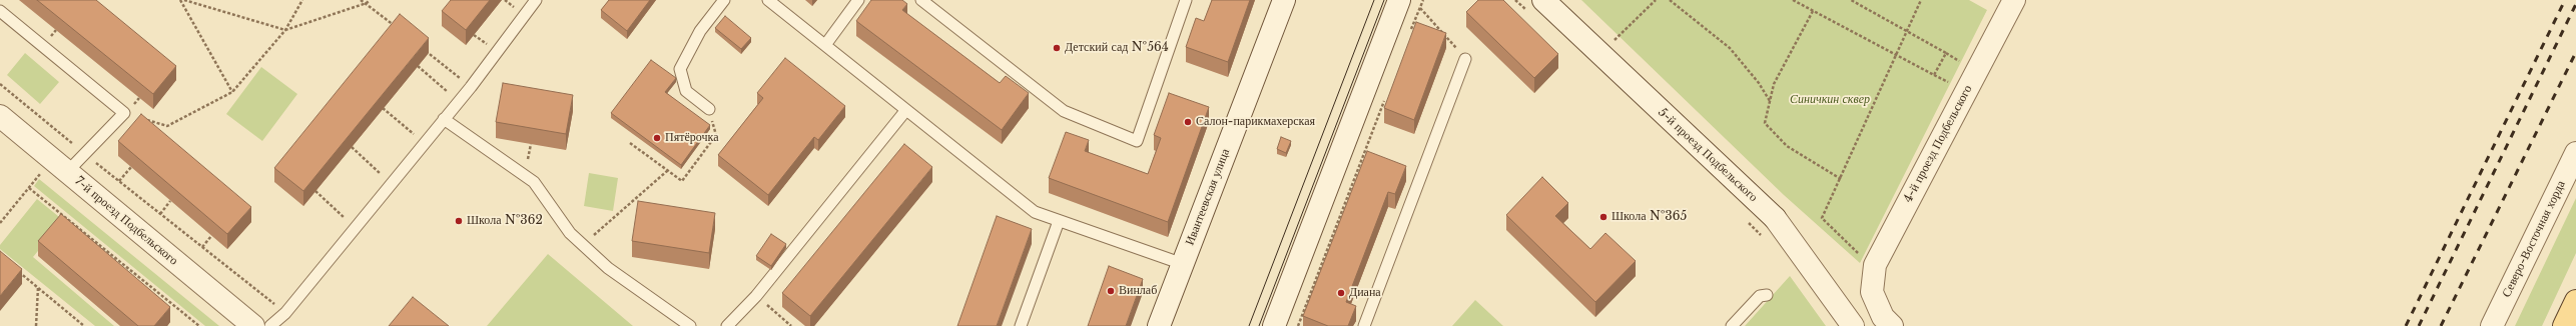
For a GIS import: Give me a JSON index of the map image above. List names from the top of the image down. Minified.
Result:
{"streets":{"street":["4-й проезд Подбельского","5-й проезд Подбельского","Ивантеевская улица","7-й проезд Подбельского","Северо-Восточная хорда"]},"parks":["Синичкин сквер"],"places":["Детский сад №564","Салон-парикмахерская","Пятёрочка","Школа №365","Школа №362","Винлаб","Диана"]}
